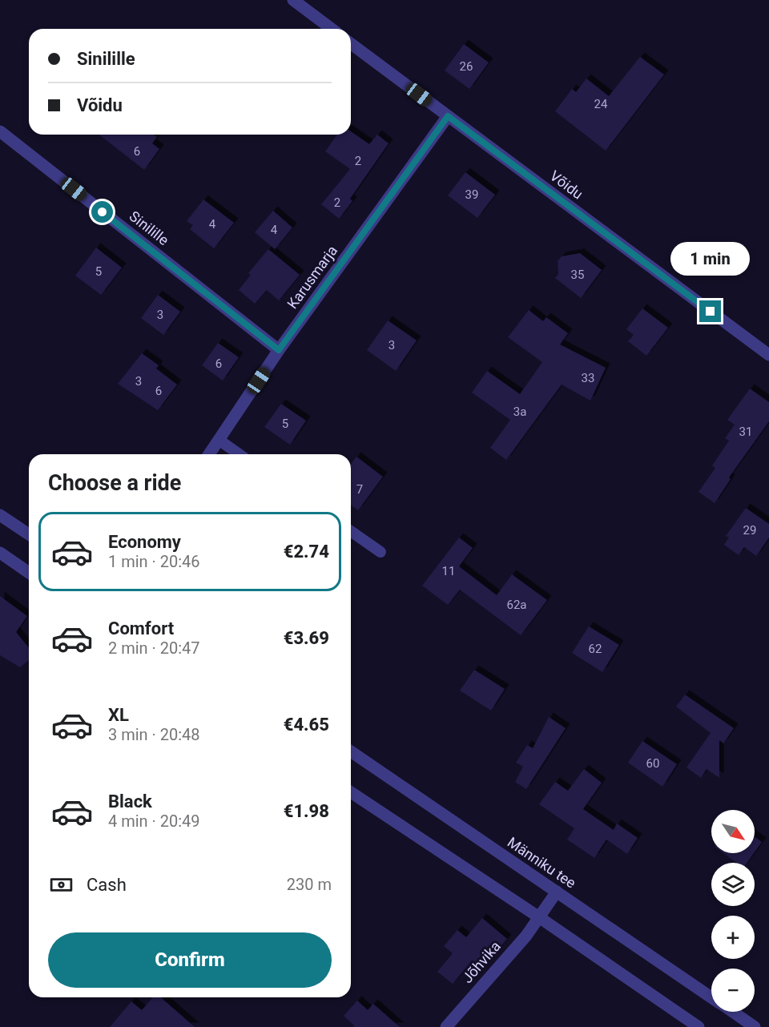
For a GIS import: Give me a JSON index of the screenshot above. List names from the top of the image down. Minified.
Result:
{"streets":{"street":["Võidu","Sinilille","Karusmarja","Männiku tee","Jõhvika"]},"crossings":[["Võidu","Karusmarja"],["Sinilille","Karusmarja"],["Männiku tee","Jõhvika"]],"house_numbers":["26","24","6","2","39","2","4","4","5","35","3","3","6","33","3","6","3a","5","31","7","29","11","62a","62","60"],"north":"bottom right","page":{"banner":["Sinilille","Võidu"],"bubble":"1 min","heading":"Choose a ride","list":[{"name":"Economy","note":"1 min · 20:46","value":"€2.74"},{"name":"Comfort","note":"2 min · 20:47","value":"€3.69"},{"name":"XL","note":"3 min · 20:48","value":"€4.65"},{"name":"Black","note":"4 min · 20:49","value":"€1.98"}],"map_buttons":["+","−"],"pay":["Cash","230 m"],"buttons":"Confirm"}}
